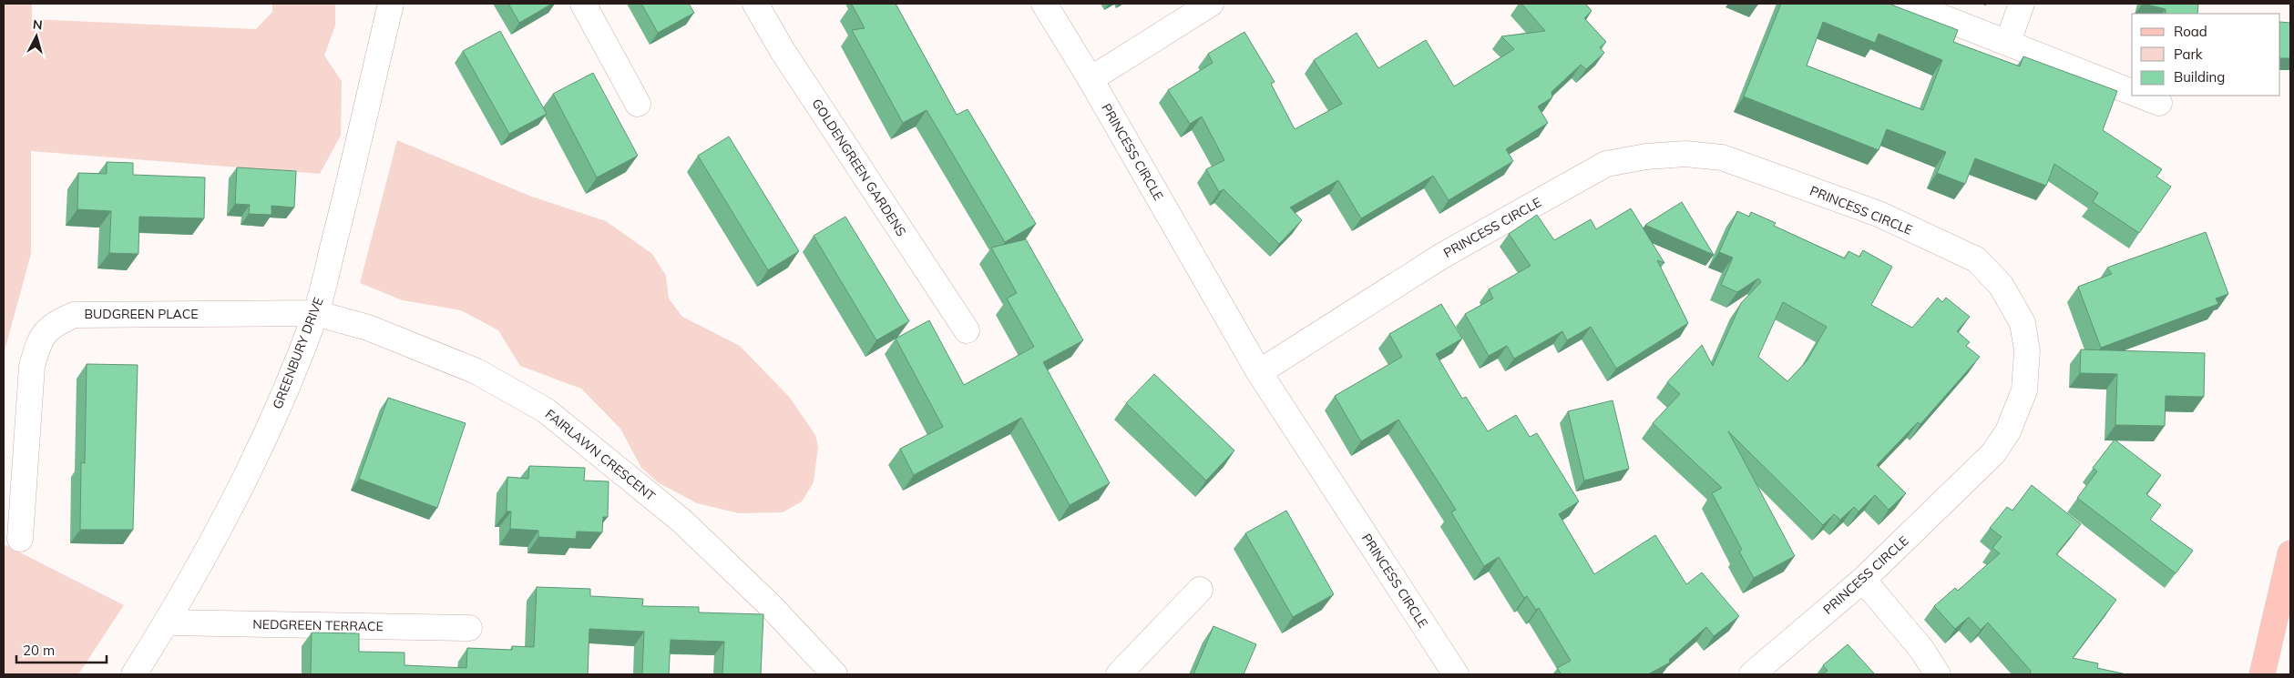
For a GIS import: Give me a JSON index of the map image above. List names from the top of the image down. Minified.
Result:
{"streets":{"street":["PRINCESS CIRCLE","GOLDENGREEN GARDENS","BUDGREEN PLACE","GREENBURY DRIVE","FAIRLAWN CRESCENT","NEDGREEN TERRACE"]},"crossings":[["BUDGREEN PLACE","GREENBURY DRIVE"],["BUDGREEN PLACE","FAIRLAWN CRESCENT"],["GREENBURY DRIVE","FAIRLAWN CRESCENT"],["GREENBURY DRIVE","NEDGREEN TERRACE"]],"legend":["Road","Park","Building"],"scale_bar":"20 m","north":"top"}
